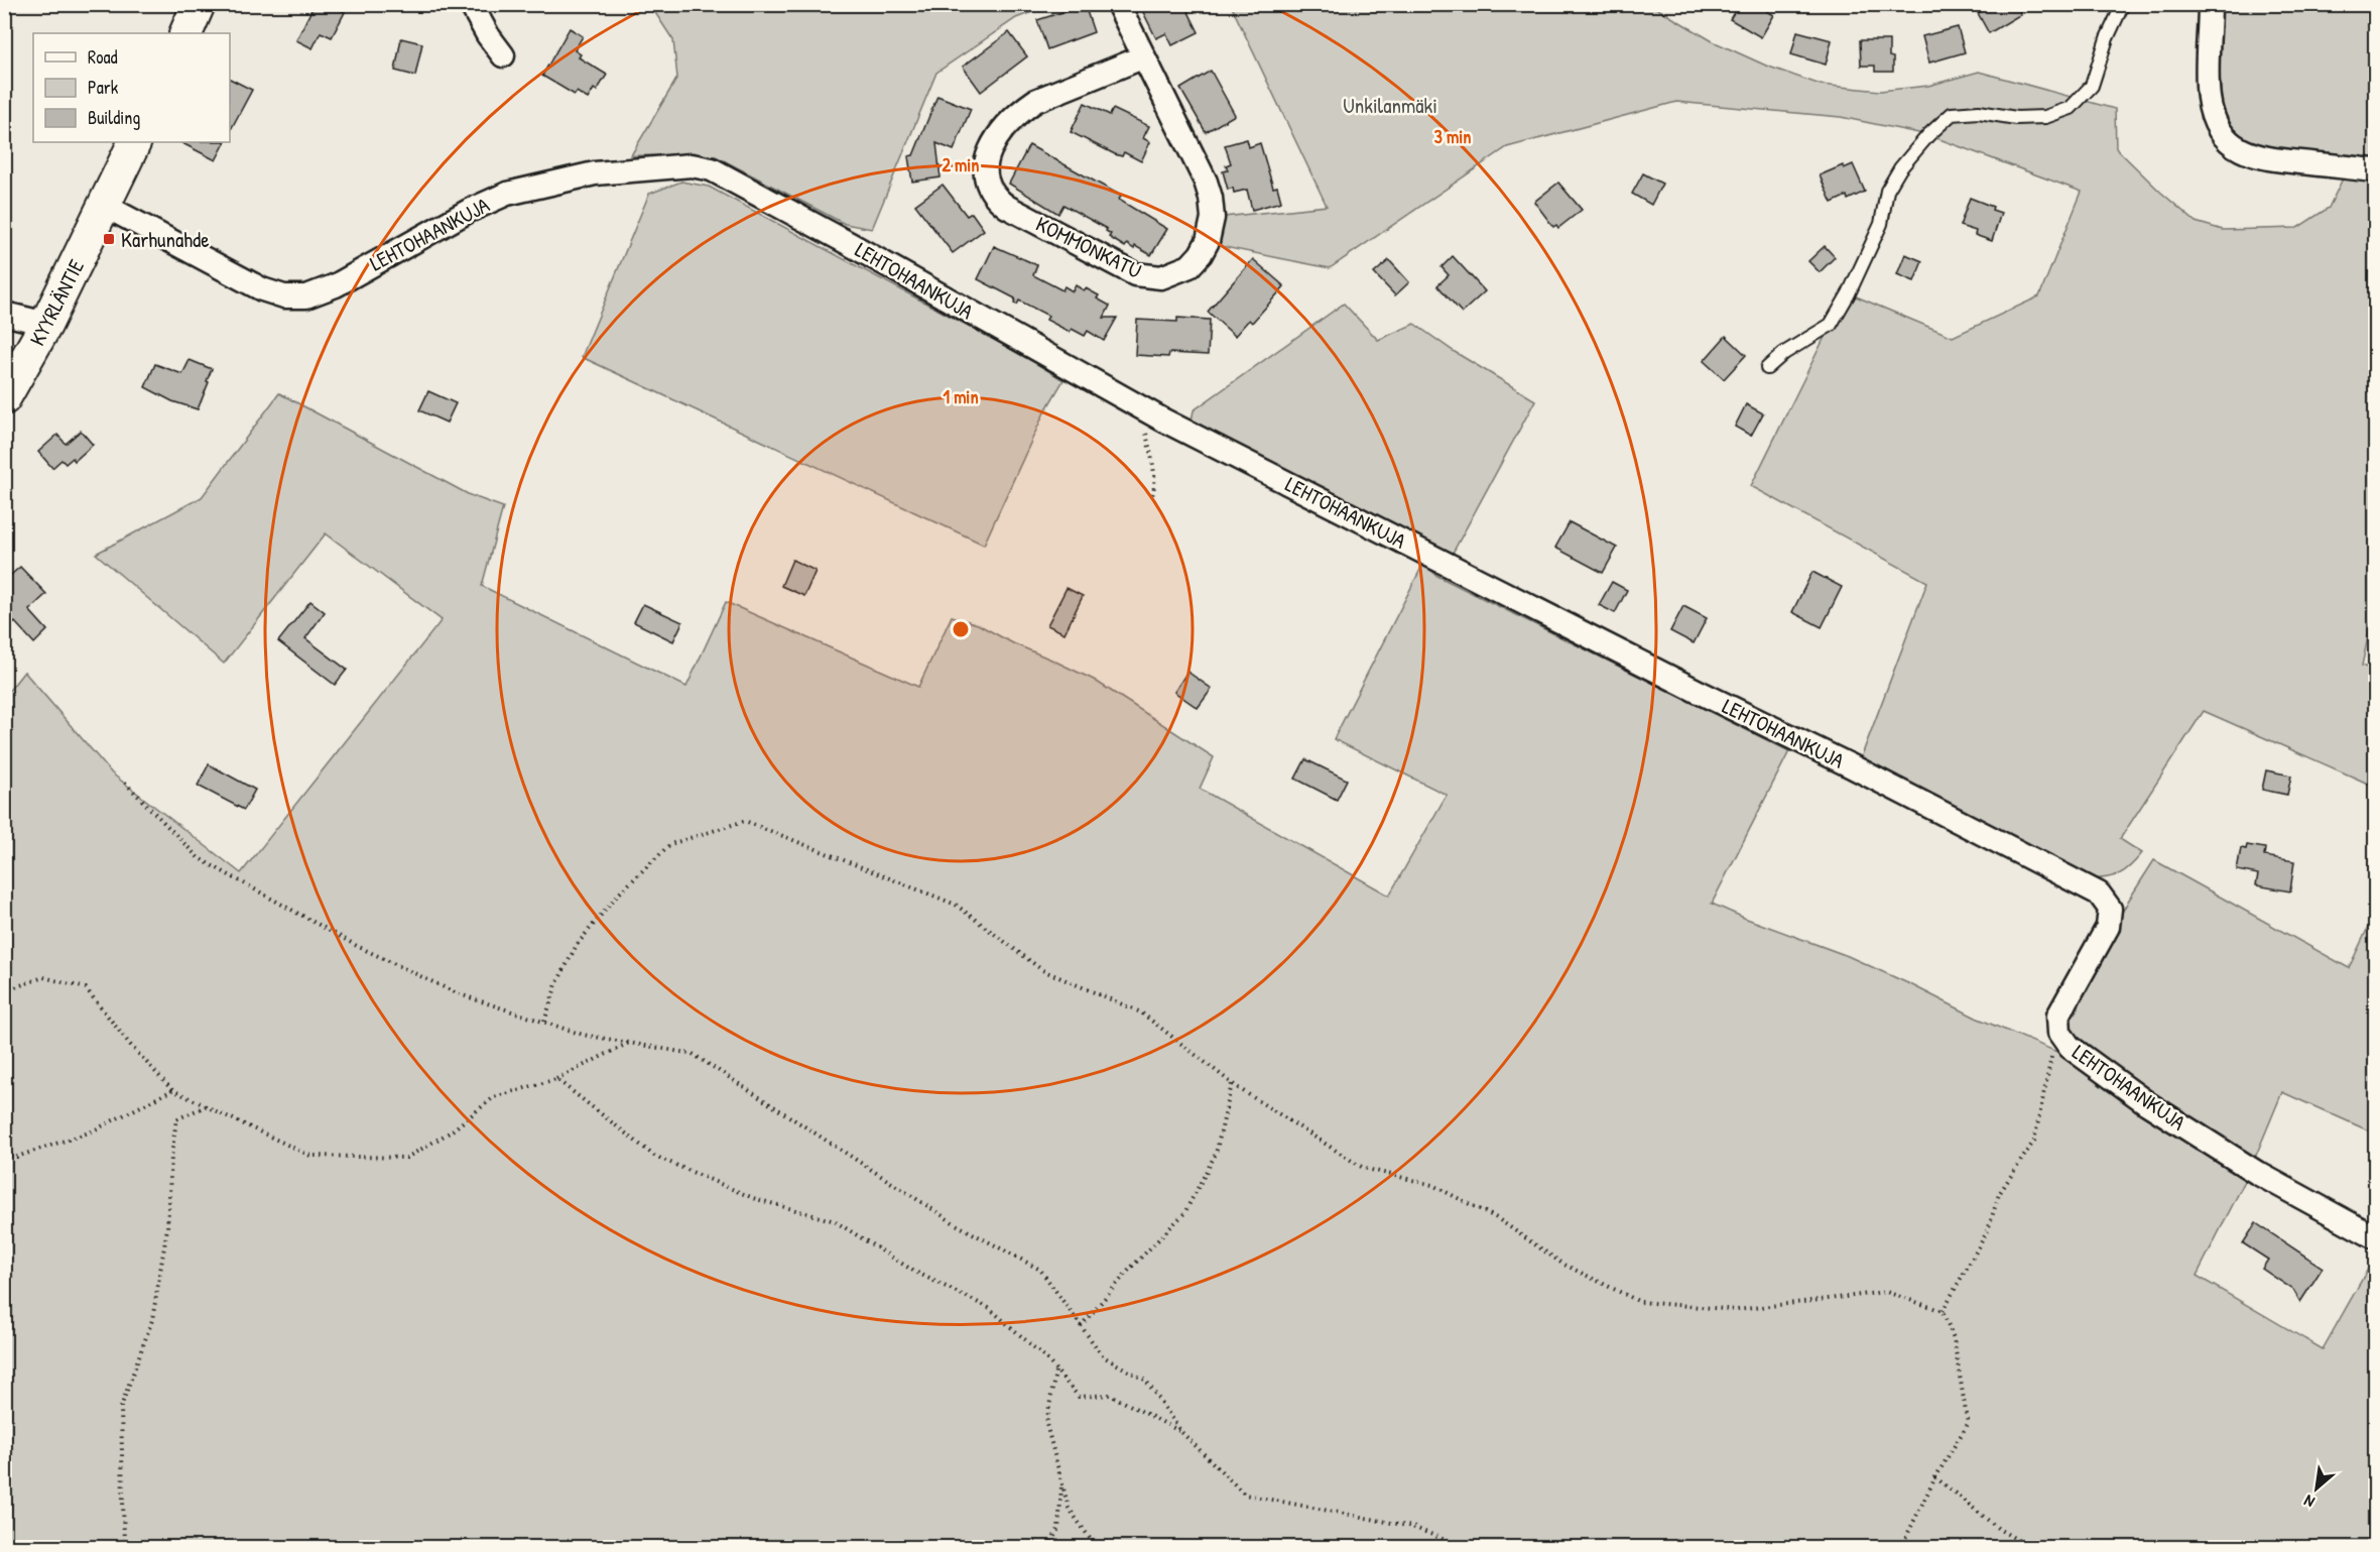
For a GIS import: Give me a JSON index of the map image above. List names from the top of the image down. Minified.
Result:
{"streets":{"street":["LEHTOHAANKUJA","KOMMONKATU","KYYRLÄNTIE"]},"crossings":[["LEHTOHAANKUJA","KYYRLÄNTIE"]],"parks":["Unkilanmäki"],"places":{"transit":["Karhunahde"]},"legend":["Road","Park","Building"],"north":"bottom left","rings":["3 min","2 min","1 min"]}
